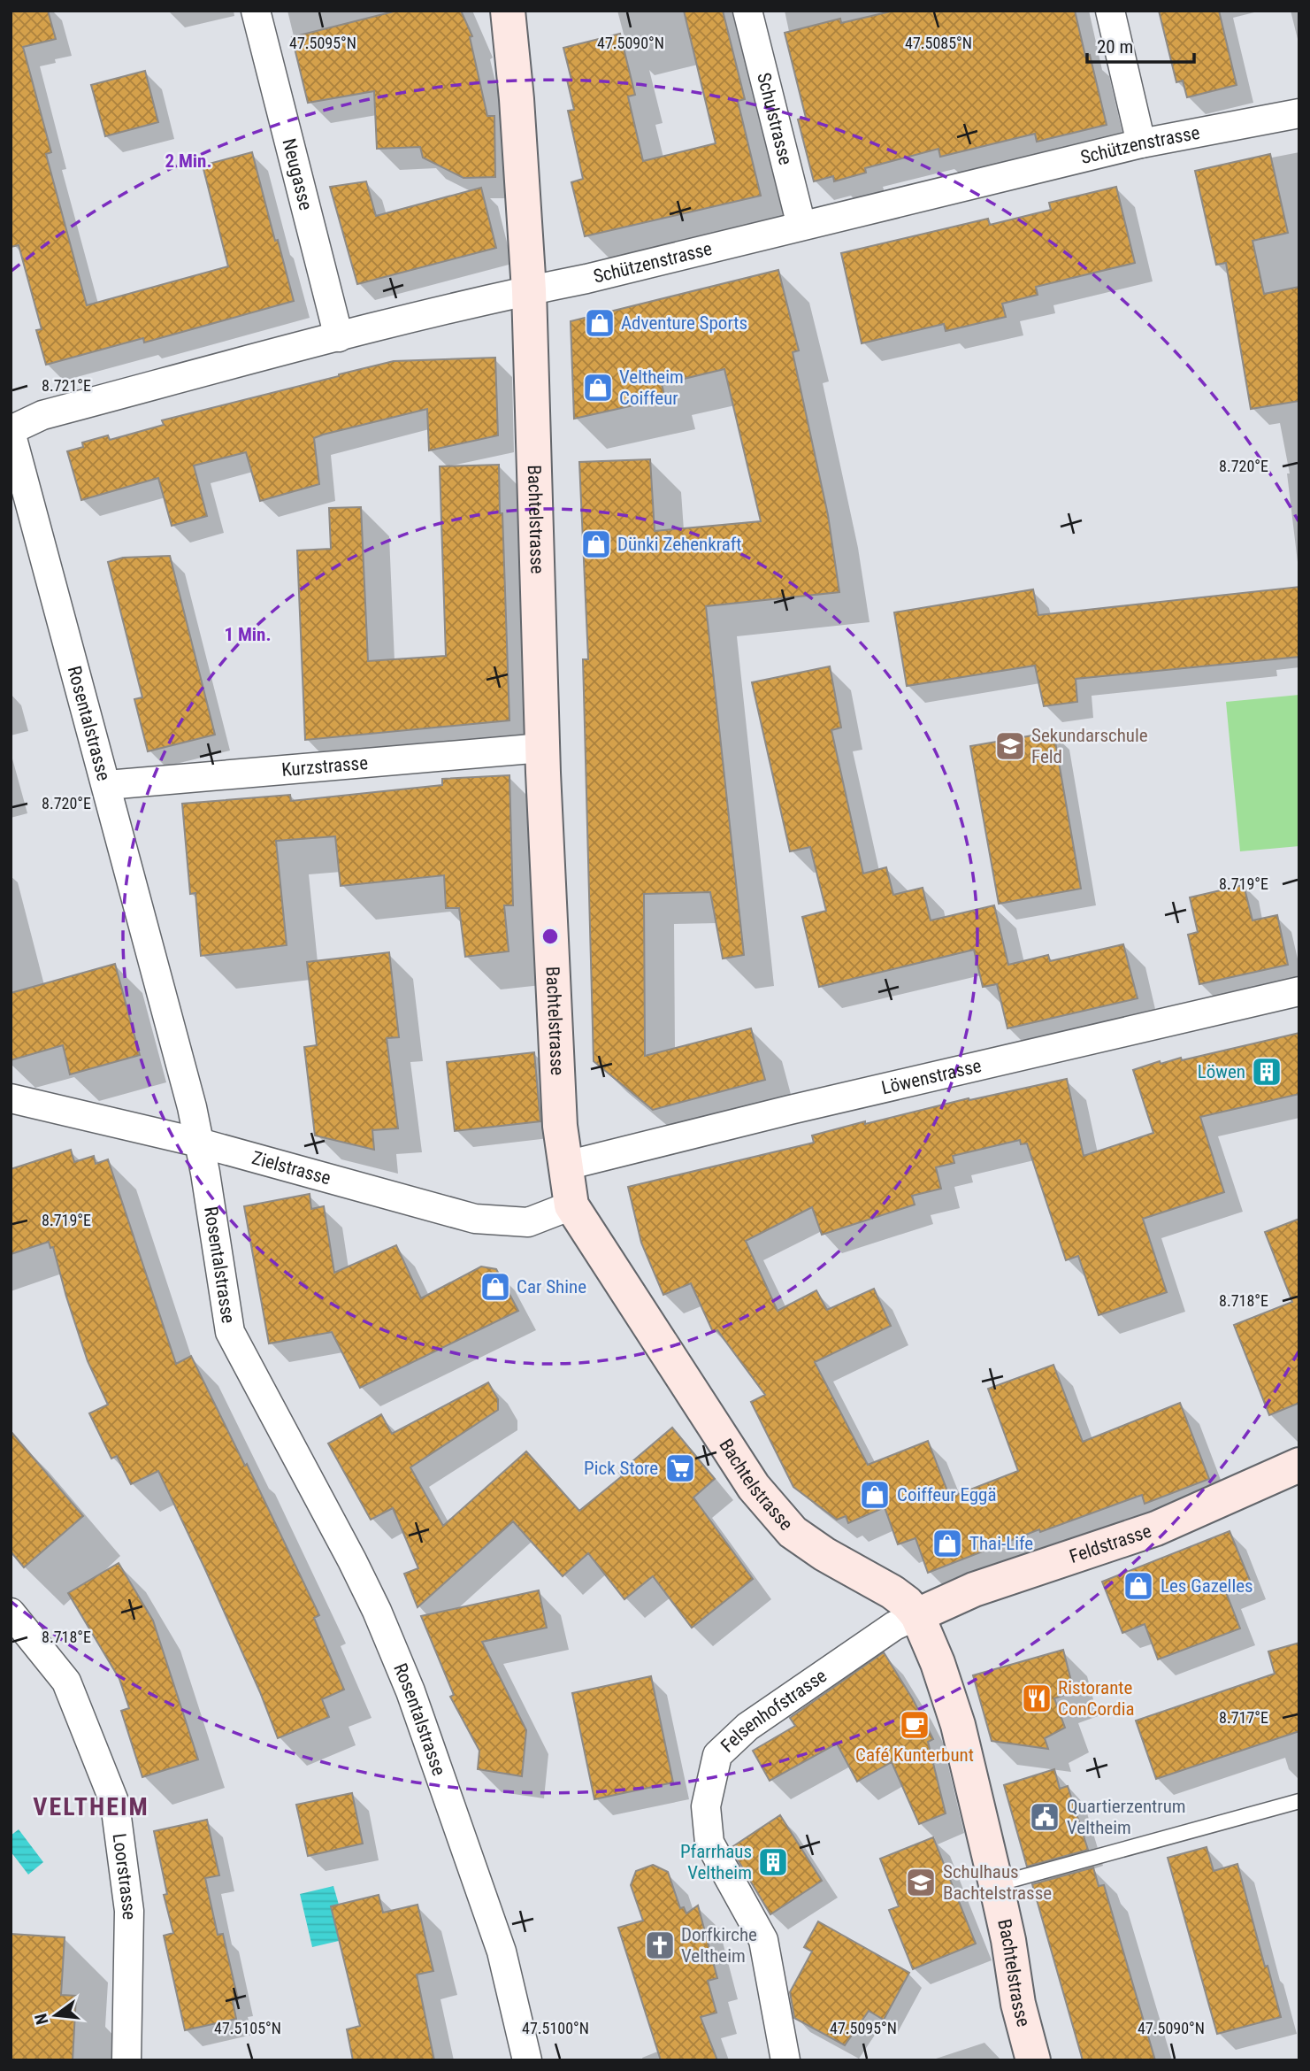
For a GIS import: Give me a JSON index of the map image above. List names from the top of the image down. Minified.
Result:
{"streets":{"street":["Schulstrasse","Schützenstrasse","Neugasse","Bachtelstrasse","Rosentalstrasse","Kurzstrasse","Löwenstrasse","Zielstrasse","Feldstrasse","Felsenhofstrasse","Loorstrasse"]},"crossings":[["Schulstrasse","Schützenstrasse"],["Schützenstrasse","Neugasse"],["Schützenstrasse","Bachtelstrasse"],["Schützenstrasse","Rosentalstrasse"],["Bachtelstrasse","Kurzstrasse"],["Bachtelstrasse","Löwenstrasse"],["Bachtelstrasse","Zielstrasse"],["Bachtelstrasse","Feldstrasse"],["Bachtelstrasse","Felsenhofstrasse"],["Rosentalstrasse","Kurzstrasse"],["Rosentalstrasse","Zielstrasse"],["Feldstrasse","Felsenhofstrasse"]],"districts":["VELTHEIM"],"places":{"shop":["Adventure Sports","Veltheim Coiffeur","Dünki Zehenkraft","Car Shine","Coiffeur Eggä","Thai-Life","Les Gazelles"],"school or university":["Sekundarschule Feld","Schulhaus Bachtelstrasse"],"building":["Löwen","Pfarrhaus Veltheim"],"supermarket":["Pick Store"],"restaurant":["Ristorante ConCordia"],"cafe":["Café Kunterbunt"],"public building":["Quartierzentrum Veltheim"],"church":["Dorfkirche Veltheim"]},"scale_bar":"20 m","north":"left","coordinates":["47.5085°N","47.5095°N","47.5090°N","8.721°E","8.720°E","8.719°E","8.718°E","8.717°E","47.5105°N","47.5100°N"],"rings":["2 Min.","1 Min."]}
